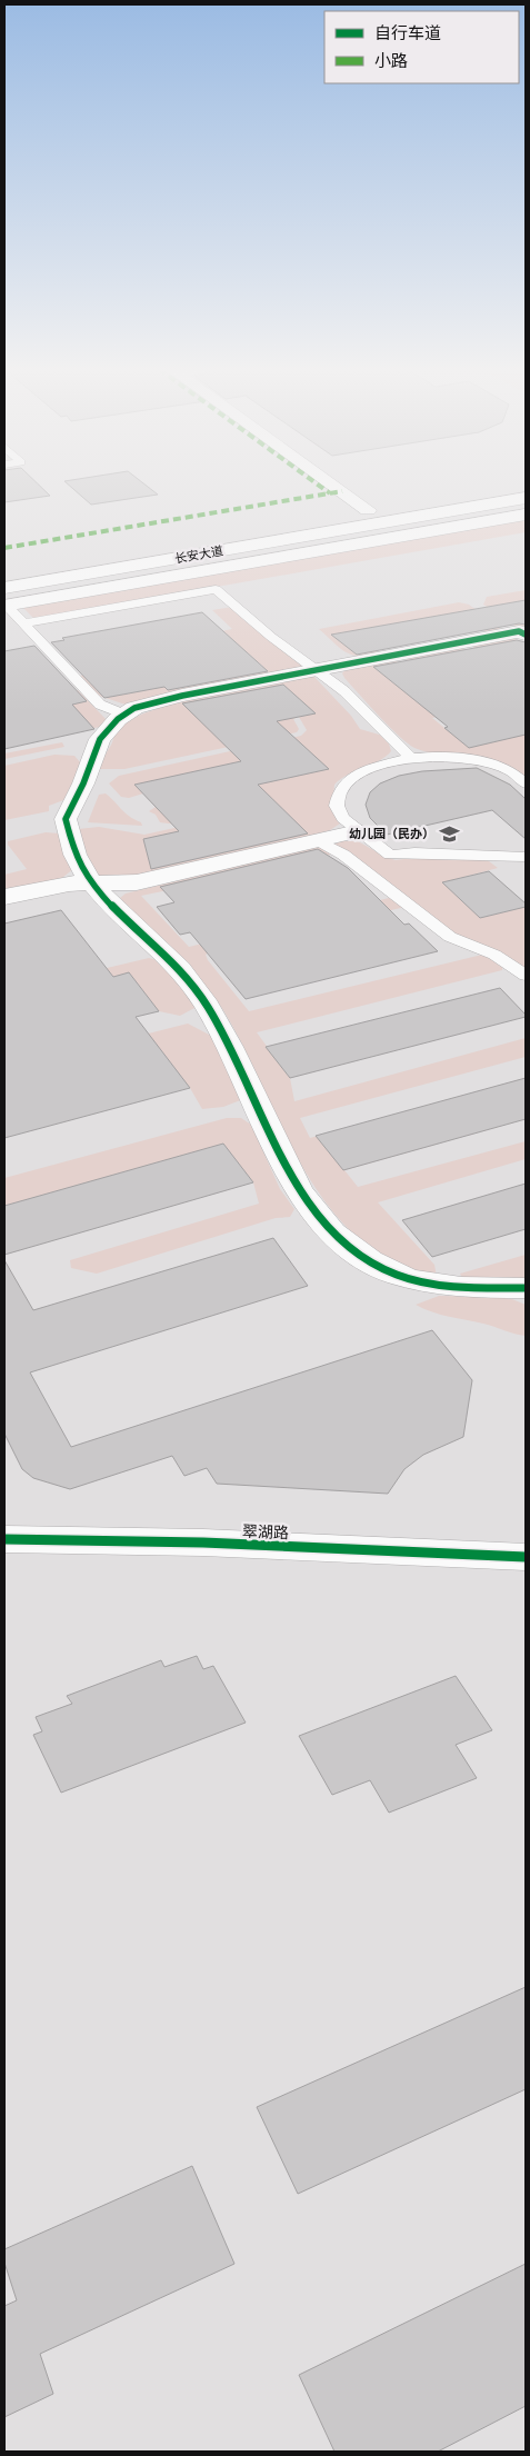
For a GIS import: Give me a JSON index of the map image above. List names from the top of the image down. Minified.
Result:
{"streets":{"street":["长安大道","翠湖路"]},"places":{"school or university":["幼儿园（民办）"]},"legend":["自行车道","小路"]}
